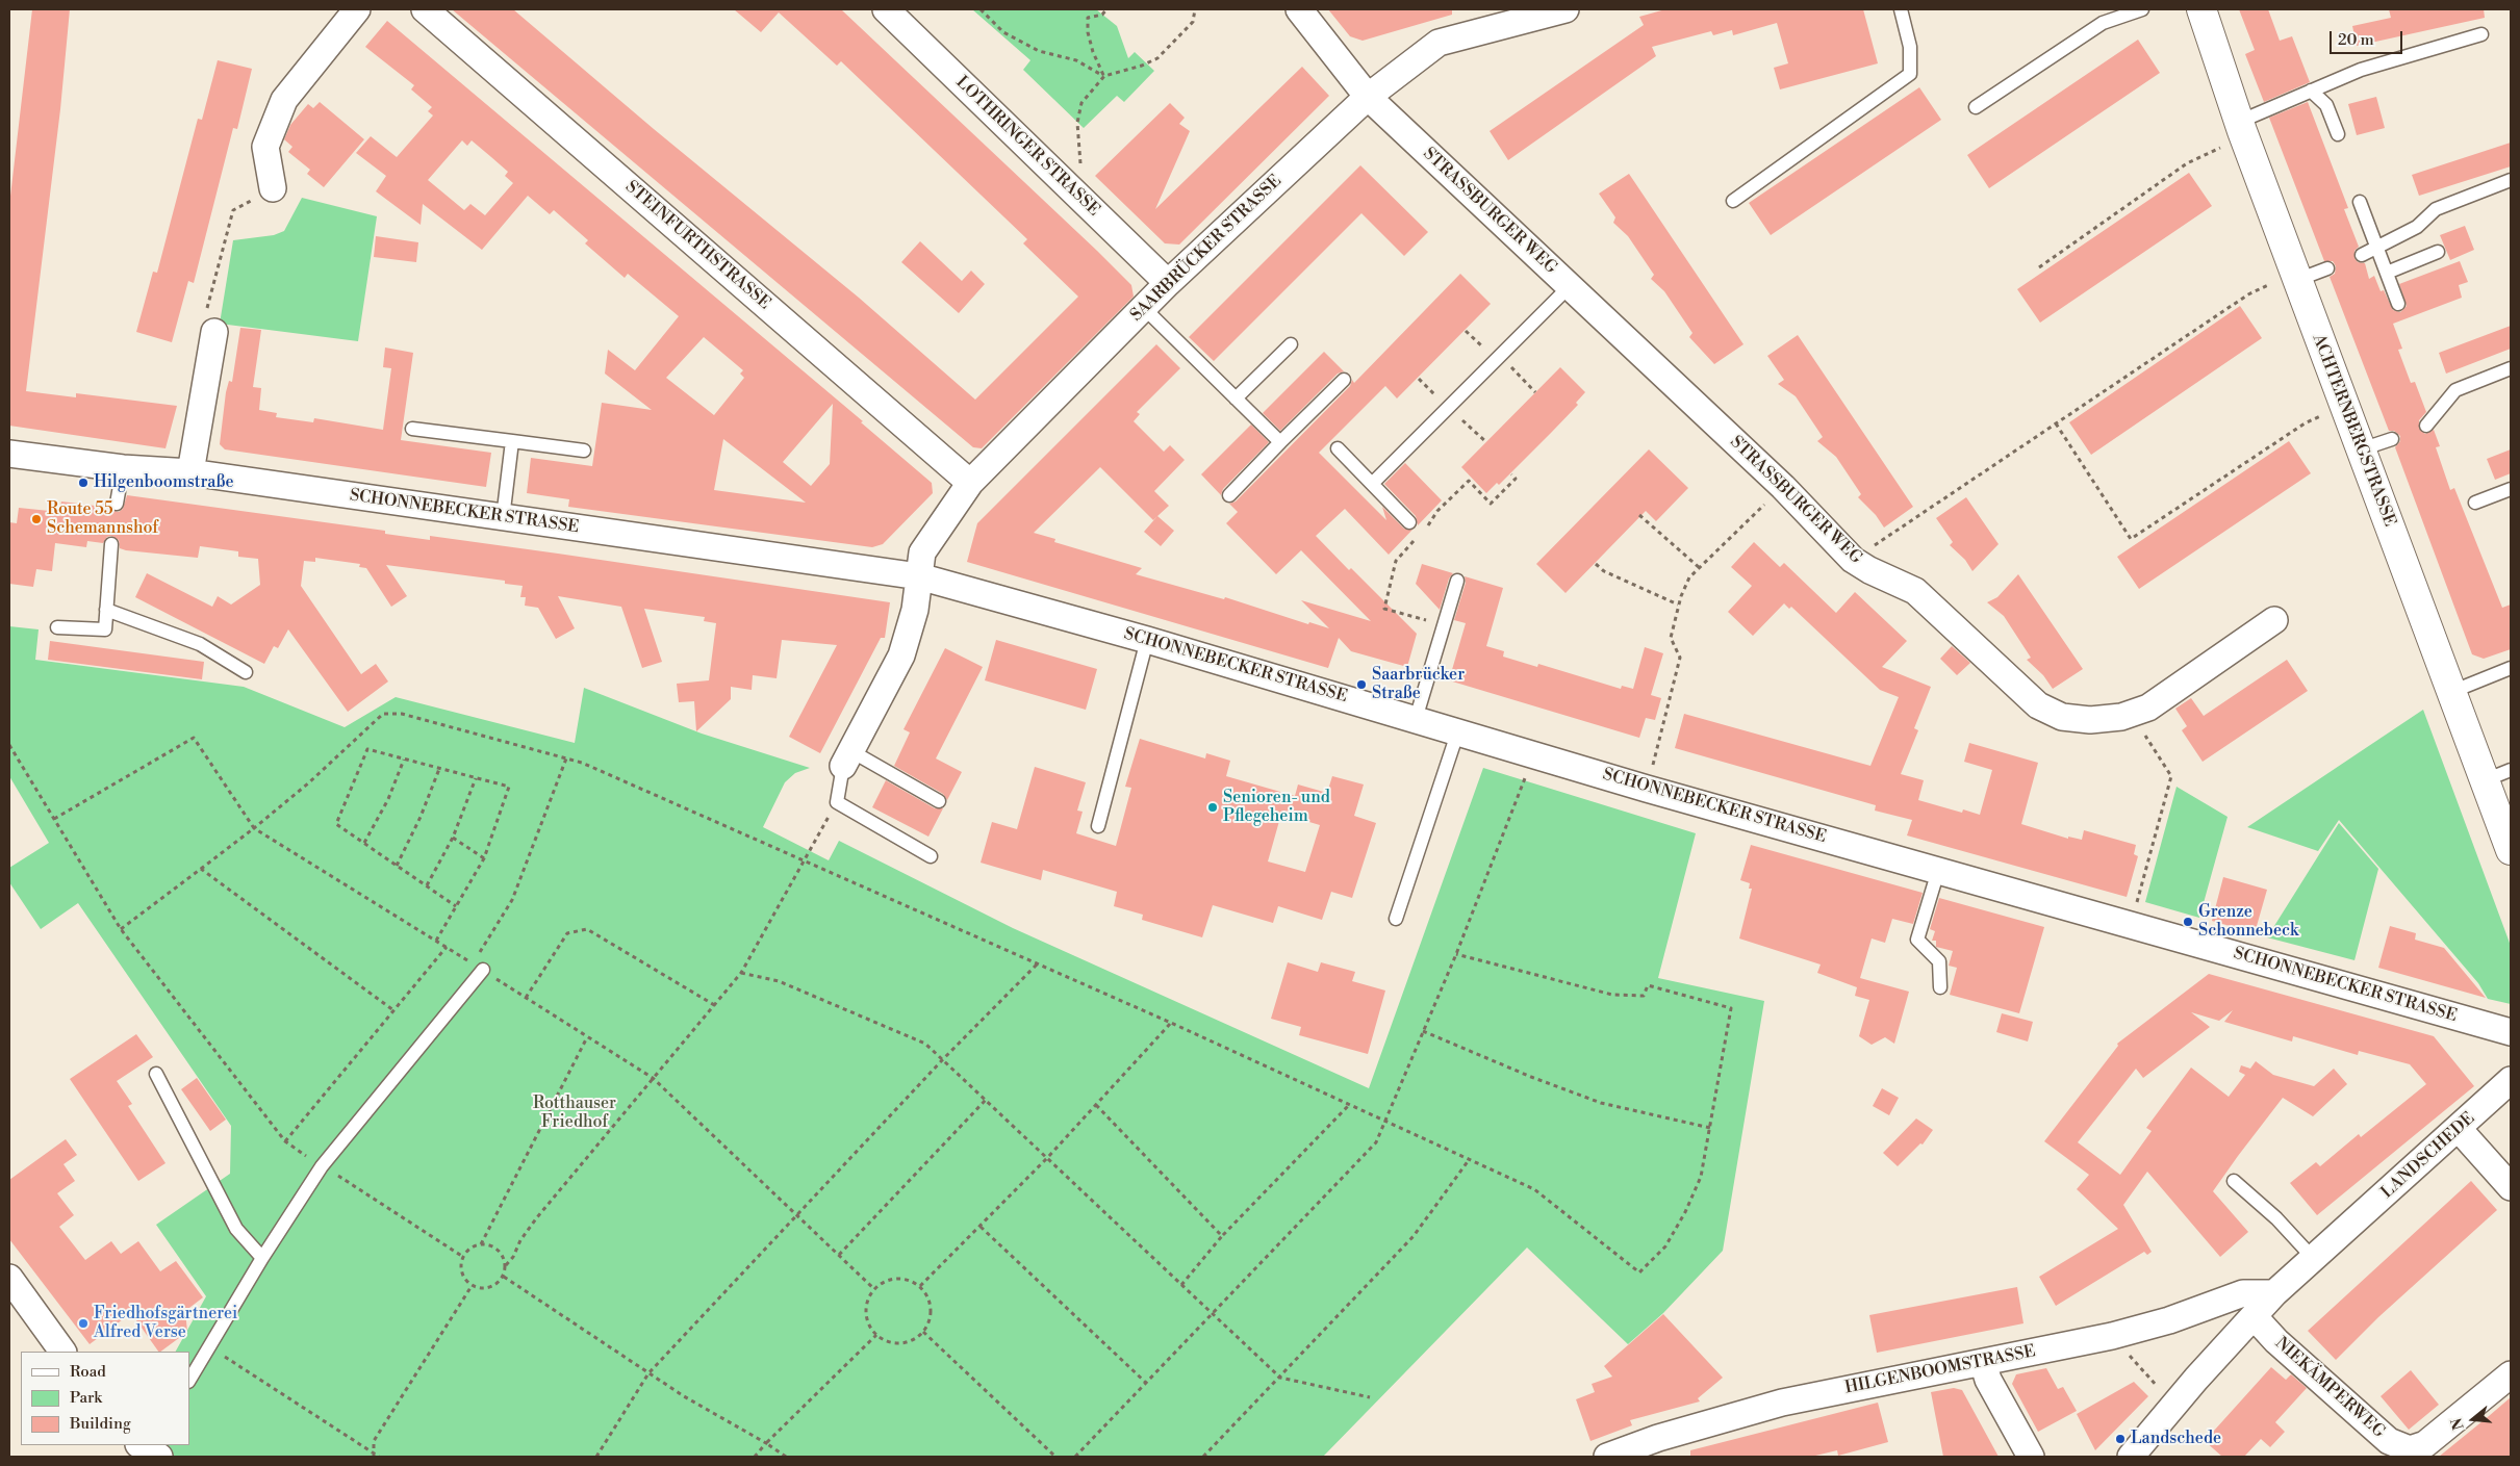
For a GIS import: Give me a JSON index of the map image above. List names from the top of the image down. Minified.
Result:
{"streets":{"street":["LOTHRINGER STRASSE","STRASSBURGER WEG","STEINFURTHSTRASSE","SAARBRÜCKER STRASSE","ACHTERNBERGSTRASSE","SCHONNEBECKER STRASSE","LANDSCHEDE","HILGENBOOMSTRASSE","NIEKÄMPERWEG"]},"crossings":[["LOTHRINGER STRASSE","SAARBRÜCKER STRASSE"],["STRASSBURGER WEG","SAARBRÜCKER STRASSE"],["STEINFURTHSTRASSE","SAARBRÜCKER STRASSE"],["SAARBRÜCKER STRASSE","SCHONNEBECKER STRASSE"],["LANDSCHEDE","HILGENBOOMSTRASSE"],["LANDSCHEDE","NIEKÄMPERWEG"]],"parks":["Rotthauser Friedhof"],"places":["Hilgenboomstraße","Route 55 Schemannshof","Saarbrücker Straße","Senioren- und Pflegeheim","Grenze Schonnebeck","Friedhofsgärtnerei Alfred Verse","Landschede"],"legend":["Road","Park","Building"],"scale_bar":"20 m","north":"left"}
